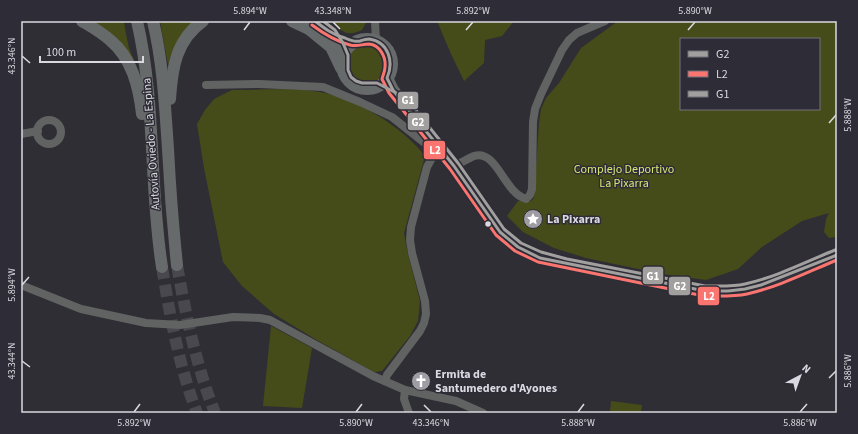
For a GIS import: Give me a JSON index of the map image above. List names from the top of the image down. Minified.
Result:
{"streets":{"highway":["Autovía Oviedo - La Espina"]},"parks":["Complejo Deportivo La Pixarra"],"places":{"place":["La Pixarra"],"church":["Ermita de Santumedero d'Ayones"]},"lines":["transit line G2","transit line G1","transit line L2"],"legend":["G2","L2","G1"],"scale_bar":"100 m","north":"top right","coordinates":["5.894°W","43.348°N","5.892°W","5.890°W","43.346°N","5.888°W","43.344°N","5.886°W"]}
